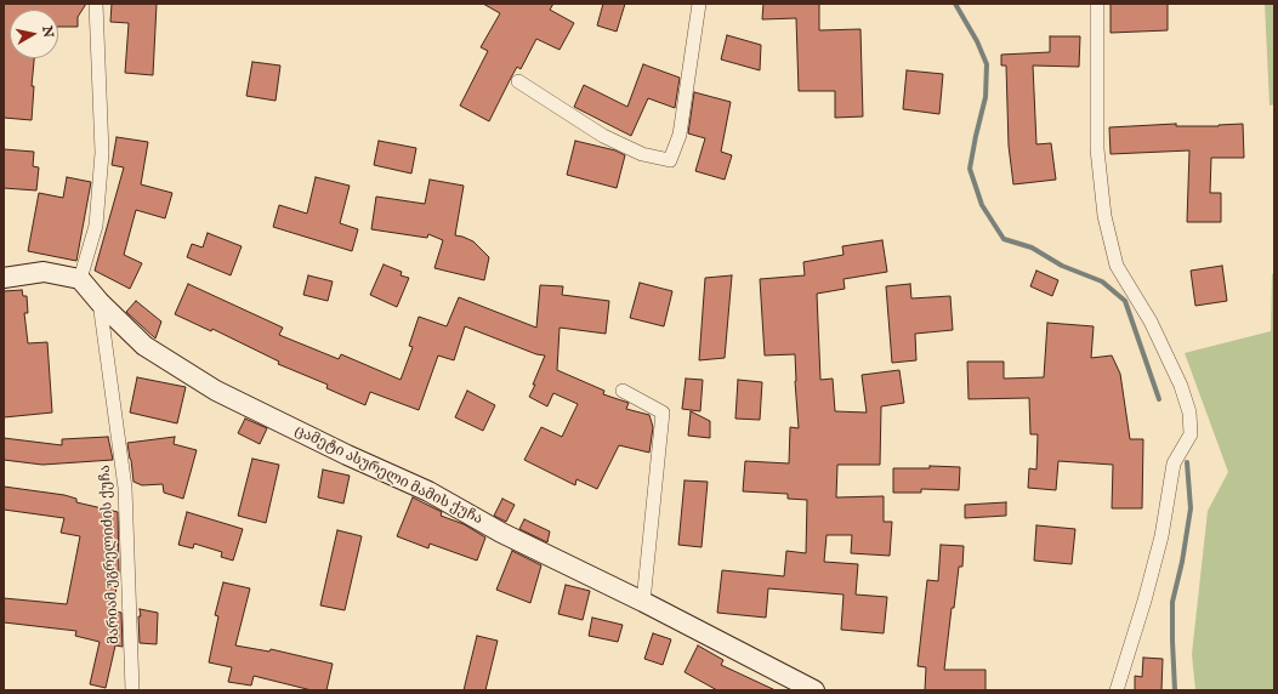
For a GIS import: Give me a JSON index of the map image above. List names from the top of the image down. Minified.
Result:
{"streets":{"street":["ცამეტი ასურელი მამის ქუჩა","მარიამ უგრელიძის ქუჩა"]},"crossings":[["ცამეტი ასურელი მამის ქუჩა","მარიამ უგრელიძის ქუჩა"]],"north":"right"}
